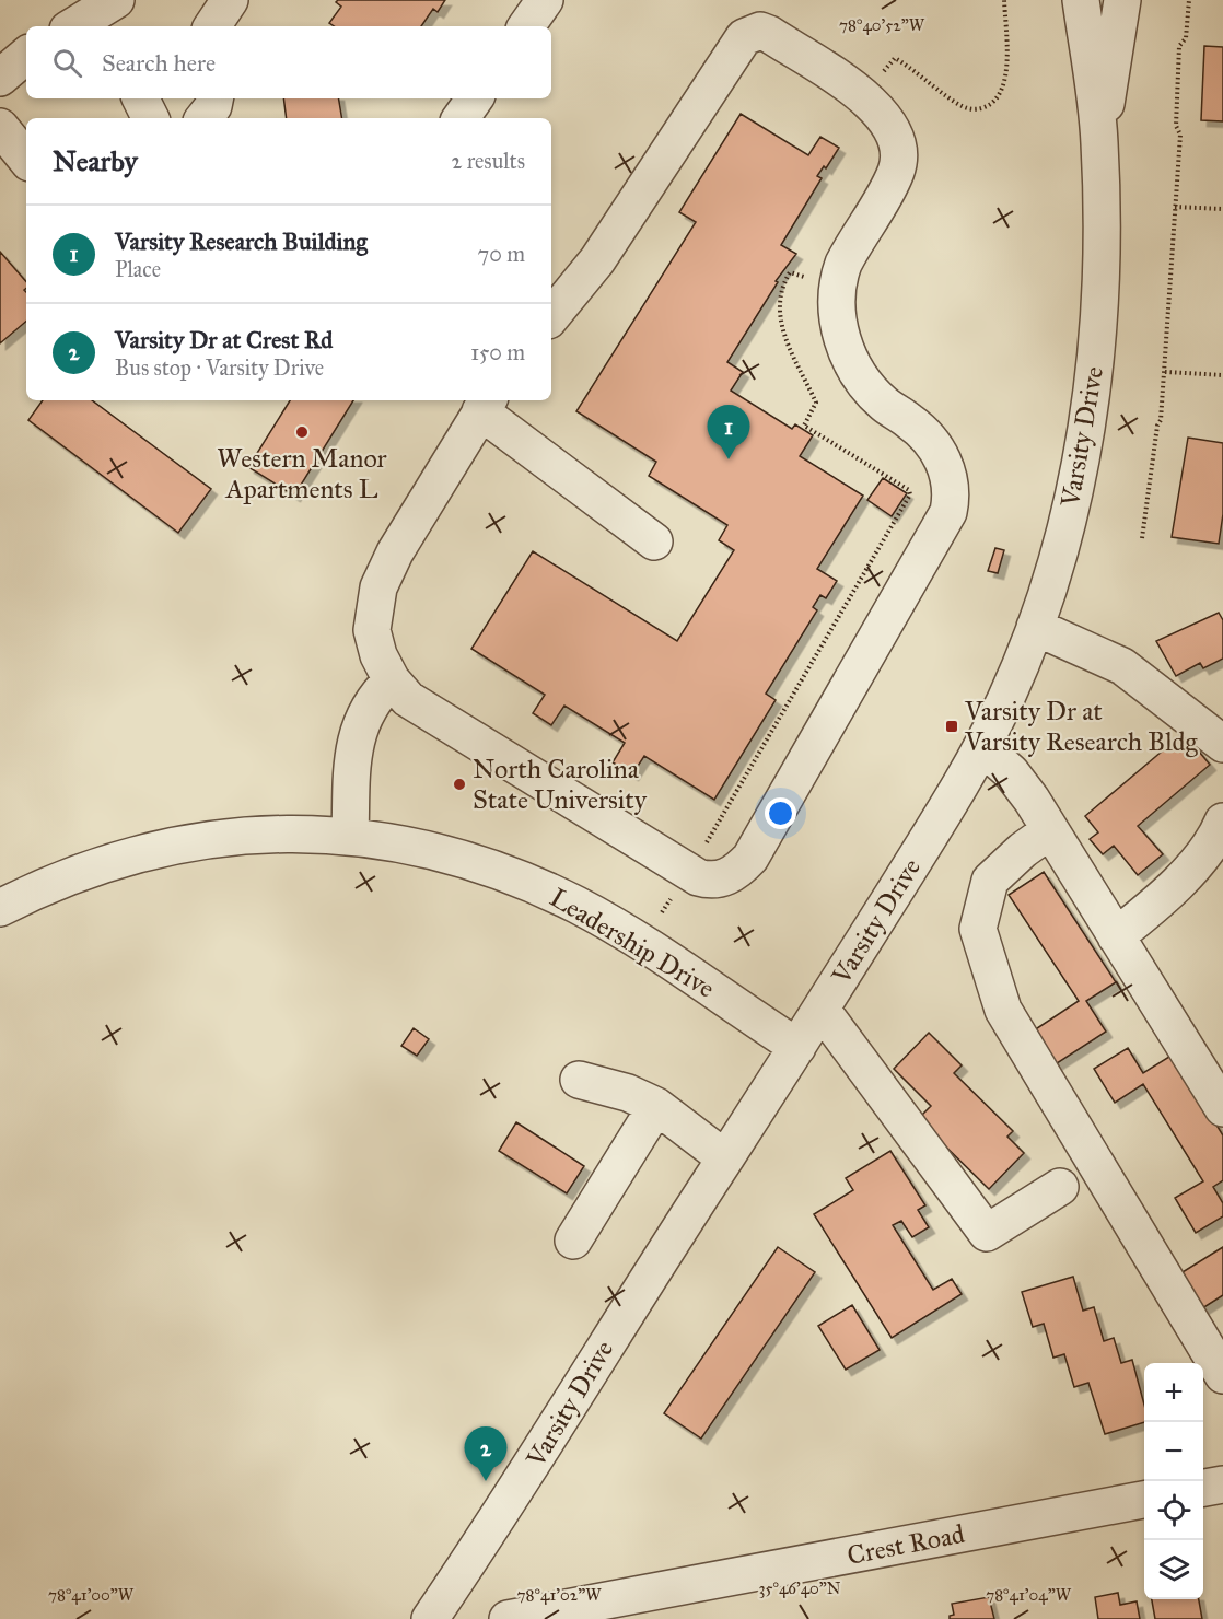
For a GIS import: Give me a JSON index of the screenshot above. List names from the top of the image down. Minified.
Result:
{"streets":{"street":["Varsity Drive","Leadership Drive","Crest Road"]},"crossings":[["Varsity Drive","Leadership Drive"]],"places":{"other":["Western Manor Apartments L","North Carolina State University"],"transit":["Varsity Dr at Varsity Research Bldg"]},"page":{"search":"Search here","heading":["Nearby","2 results"],"list":[{"mark":"1","name":"Varsity Research Building","note":"Place","value":"70 m"},{"mark":"2","name":"Varsity Dr at Crest Rd","note":"Bus stop · Varsity Drive","value":"150 m"}],"pins":["1","2"],"map_buttons":["+","−"]},"coordinates":["78°40'52\"W","35°46'40\"N","78°41'00\"W","78°41'02\"W","78°41'04\"W"]}
